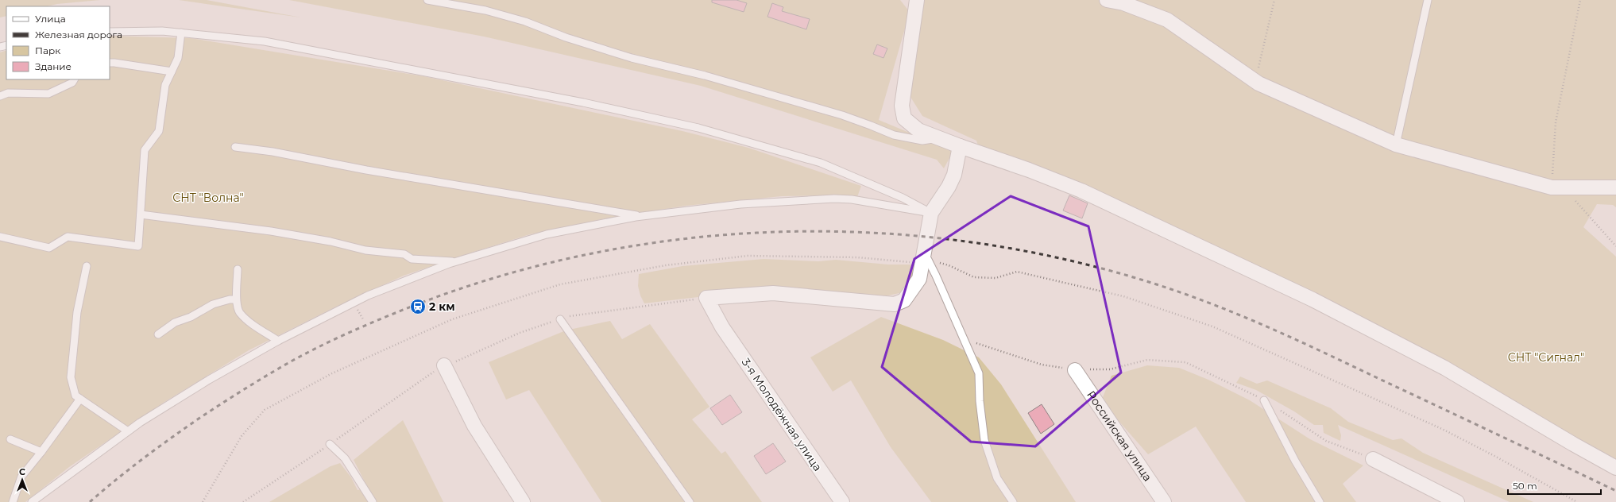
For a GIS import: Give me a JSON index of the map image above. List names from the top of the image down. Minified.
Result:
{"streets":{"street":["3-я Молодёжная улица","Российская улица"]},"parks":["СНТ \"Волна\"","СНТ \"Сигнал\""],"places":{"station":["2 км"]},"legend":["Улица","Железная дорога","Парк","Здание"],"scale_bar":"50 m","north":"top"}
